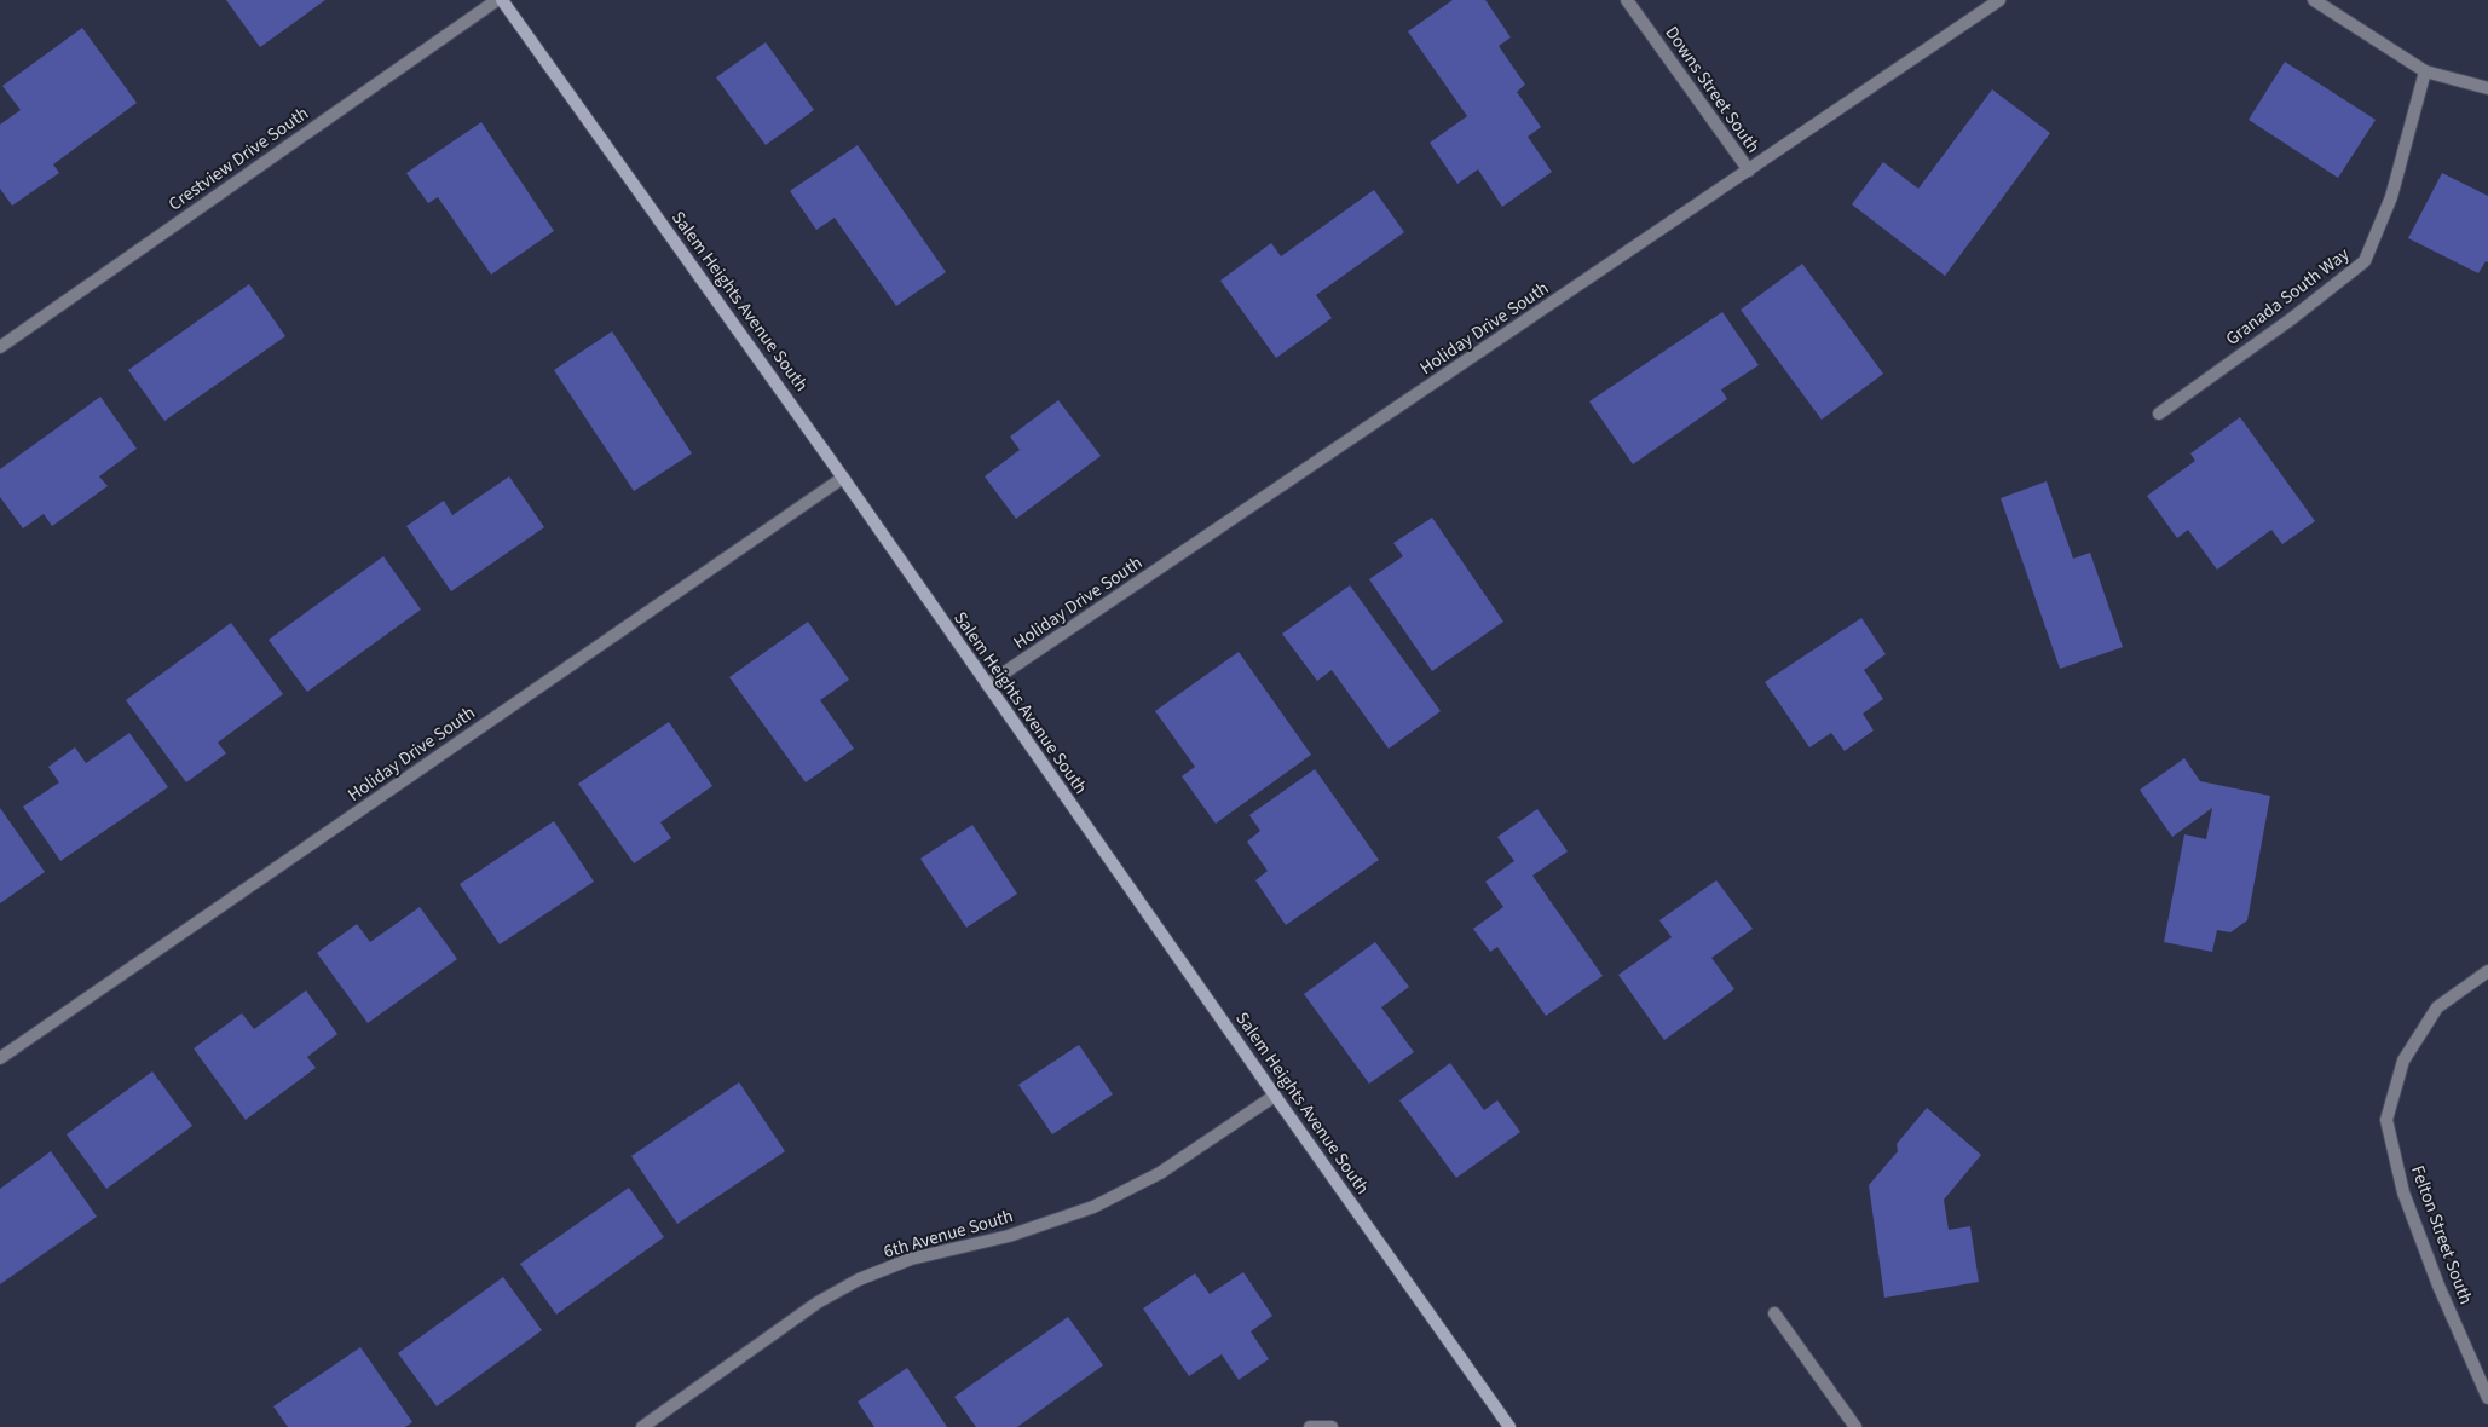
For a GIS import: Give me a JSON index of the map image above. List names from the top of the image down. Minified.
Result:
{"streets":{"street":["Downs Street South","Crestview Drive South","Granada South Way","Salem Heights Avenue South","Holiday Drive South","6th Avenue South","Felton Street South"]},"crossings":[["Downs Street South","Holiday Drive South"],["Salem Heights Avenue South","Holiday Drive South"],["Salem Heights Avenue South","6th Avenue South"]]}
